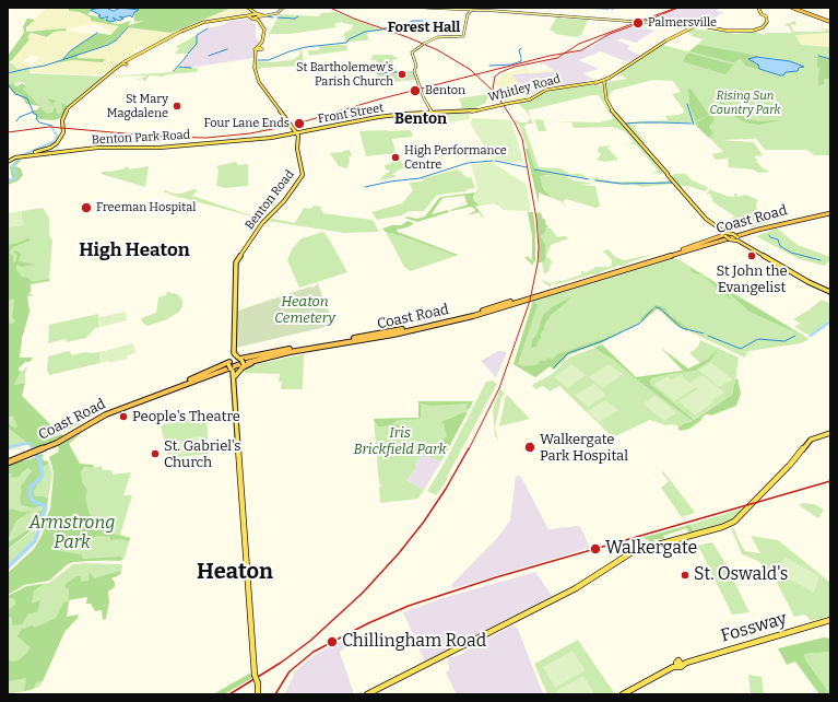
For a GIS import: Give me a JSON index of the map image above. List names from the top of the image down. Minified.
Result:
{"streets":{"highway":["Coast Road"],"main road":["Whitley Road","Front Street","Benton Park Road","Benton Road","Fossway"]},"crossings":[["Whitley Road","Front Street"],["Front Street","Benton Park Road"],["Front Street","Benton Road"],["Benton Park Road","Benton Road"]],"districts":["Forest Hall","Benton","High Heaton","Heaton"],"parks":["Rising Sun Country Park","Heaton Cemetery","Iris Brickfield Park","Armstrong Park"],"places":["Palmersville","St Bartholemew's Parish Church","Benton","St Mary Magdalene","Four Lane Ends","High Performance Centre","Freeman Hospital","St John the Evangelist","People's Theatre","Walkergate Park Hospital","St. Gabriel's Church","Walkergate","St. Oswald's","Chillingham Road"]}
